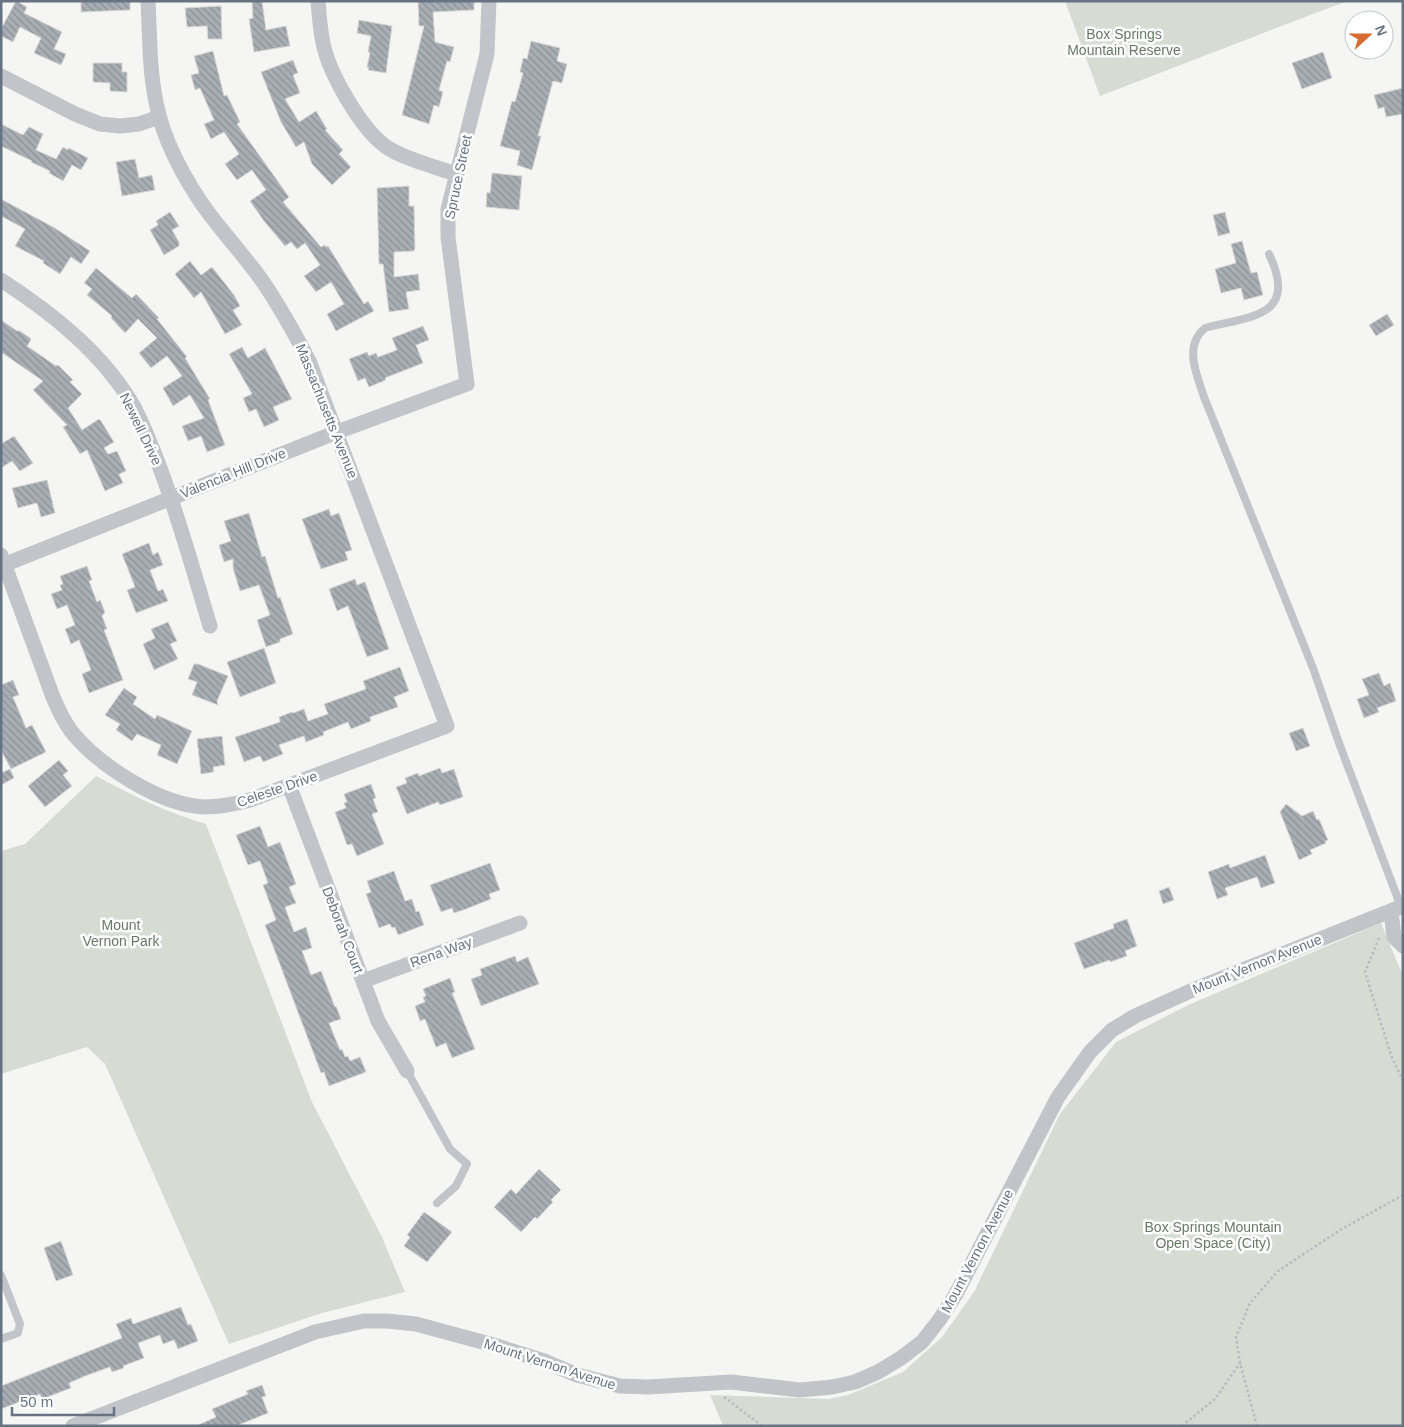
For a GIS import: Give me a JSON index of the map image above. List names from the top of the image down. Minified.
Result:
{"streets":{"street":["Spruce Street","Massachusetts Avenue","Newell Drive","Valencia Hill Drive","Celeste Drive","Deborah Court","Rena Way","Mount Vernon Avenue"]},"crossings":[["Spruce Street","Valencia Hill Drive"],["Massachusetts Avenue","Valencia Hill Drive"],["Massachusetts Avenue","Celeste Drive"],["Newell Drive","Valencia Hill Drive"],["Valencia Hill Drive","Celeste Drive"],["Celeste Drive","Deborah Court"],["Deborah Court","Rena Way"]],"parks":["Box Springs Mountain Reserve","Mount Vernon Park","Box Springs Mountain Open Space (City)"],"scale_bar":"50 m","north":"right"}
